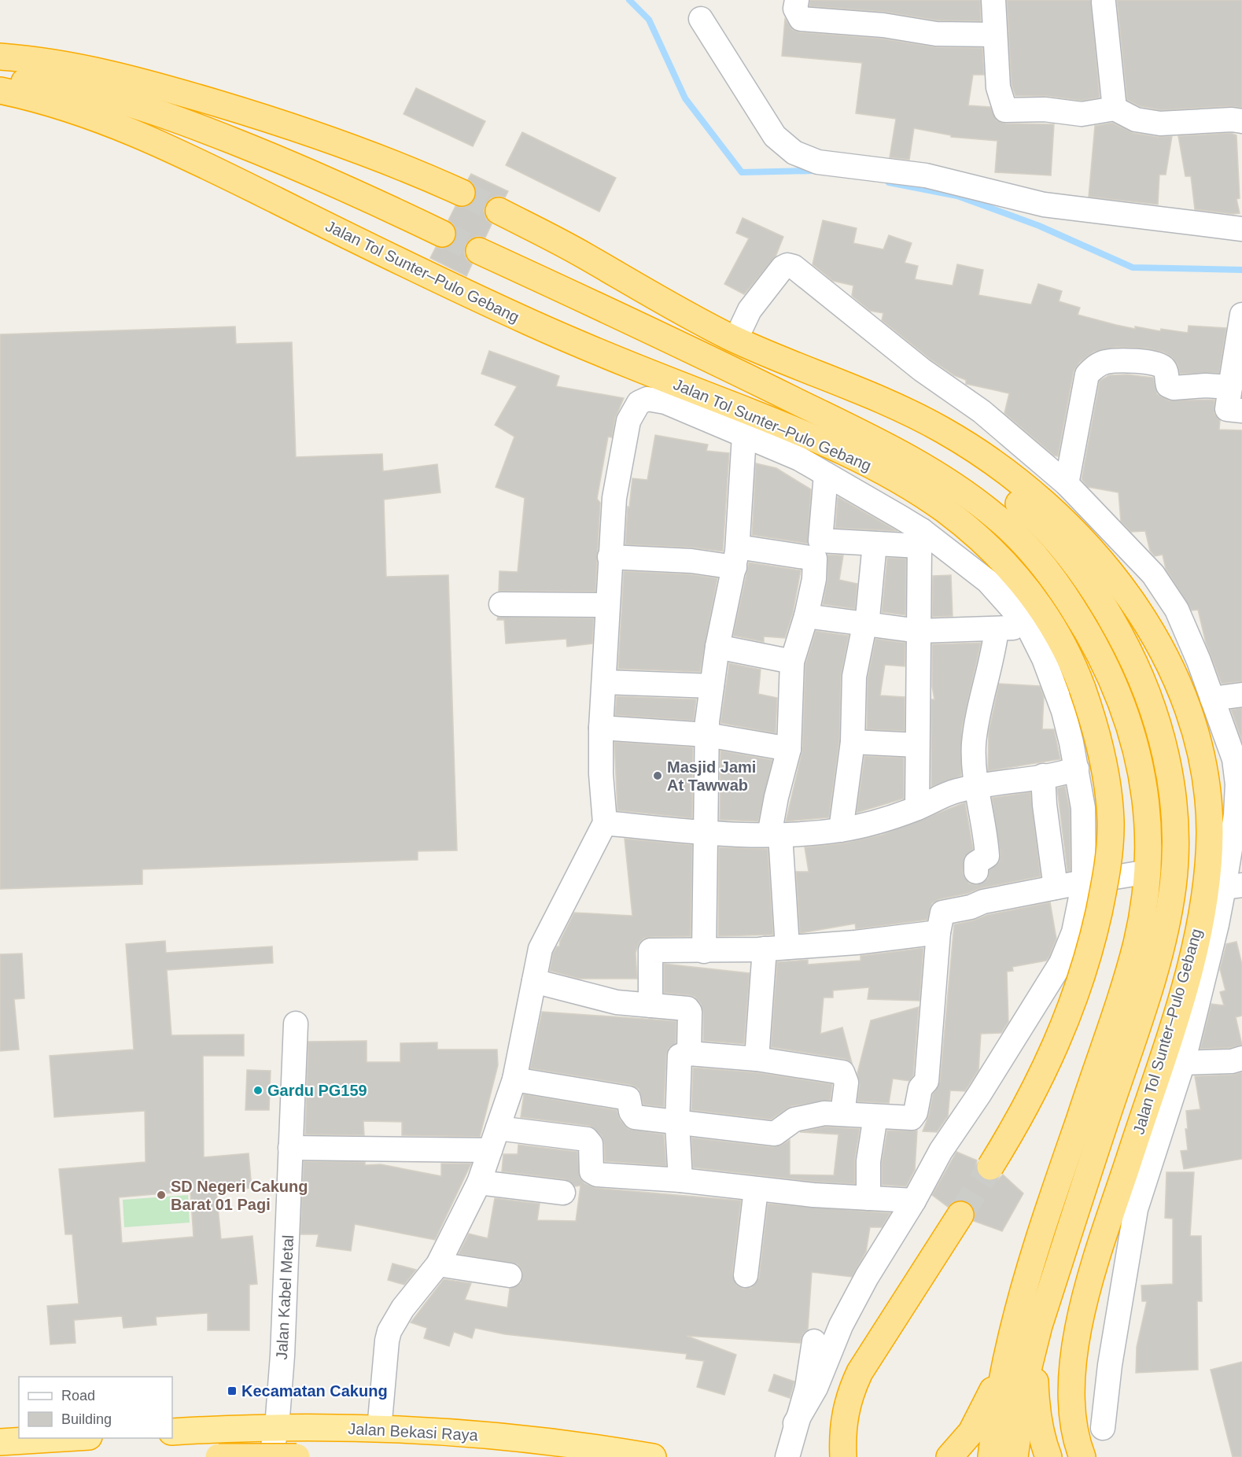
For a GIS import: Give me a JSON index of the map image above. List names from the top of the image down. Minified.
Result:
{"streets":{"highway":["Jalan Tol Sunter–Pulo Gebang","Jalan Bekasi Raya"],"street":["Jalan Kabel Metal"]},"crossings":[["Jalan Kabel Metal","Jalan Bekasi Raya"]],"places":{"other":["Masjid Jami At Tawwab","Gardu PG159","SD Negeri Cakung Barat 01 Pagi"],"transit":["Kecamatan Cakung"]},"legend":["Road","Building"]}
